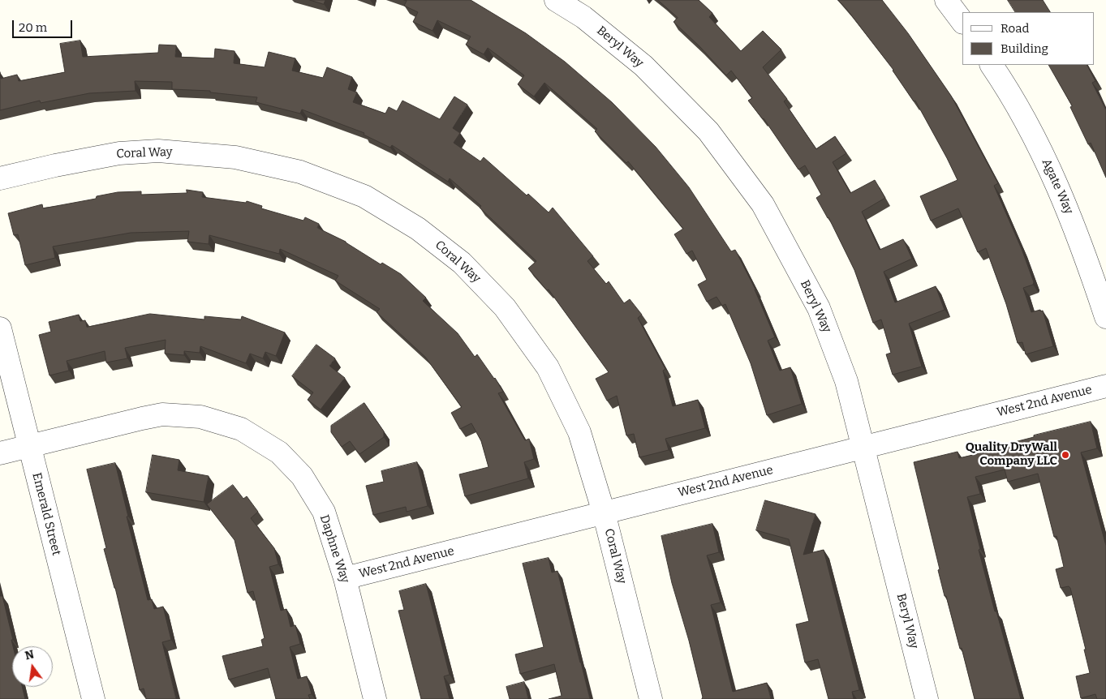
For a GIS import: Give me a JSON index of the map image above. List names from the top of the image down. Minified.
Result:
{"streets":{"street":["Beryl Way","Coral Way","Agate Way","West 2nd Avenue","Emerald Street","Daphne Way"]},"crossings":[["Beryl Way","West 2nd Avenue"],["Coral Way","West 2nd Avenue"],["West 2nd Avenue","Daphne Way"],["Emerald Street","Daphne Way"]],"places":["Quality DryWall Company LLC"],"legend":["Road","Building"],"scale_bar":"20 m","north":"top"}
